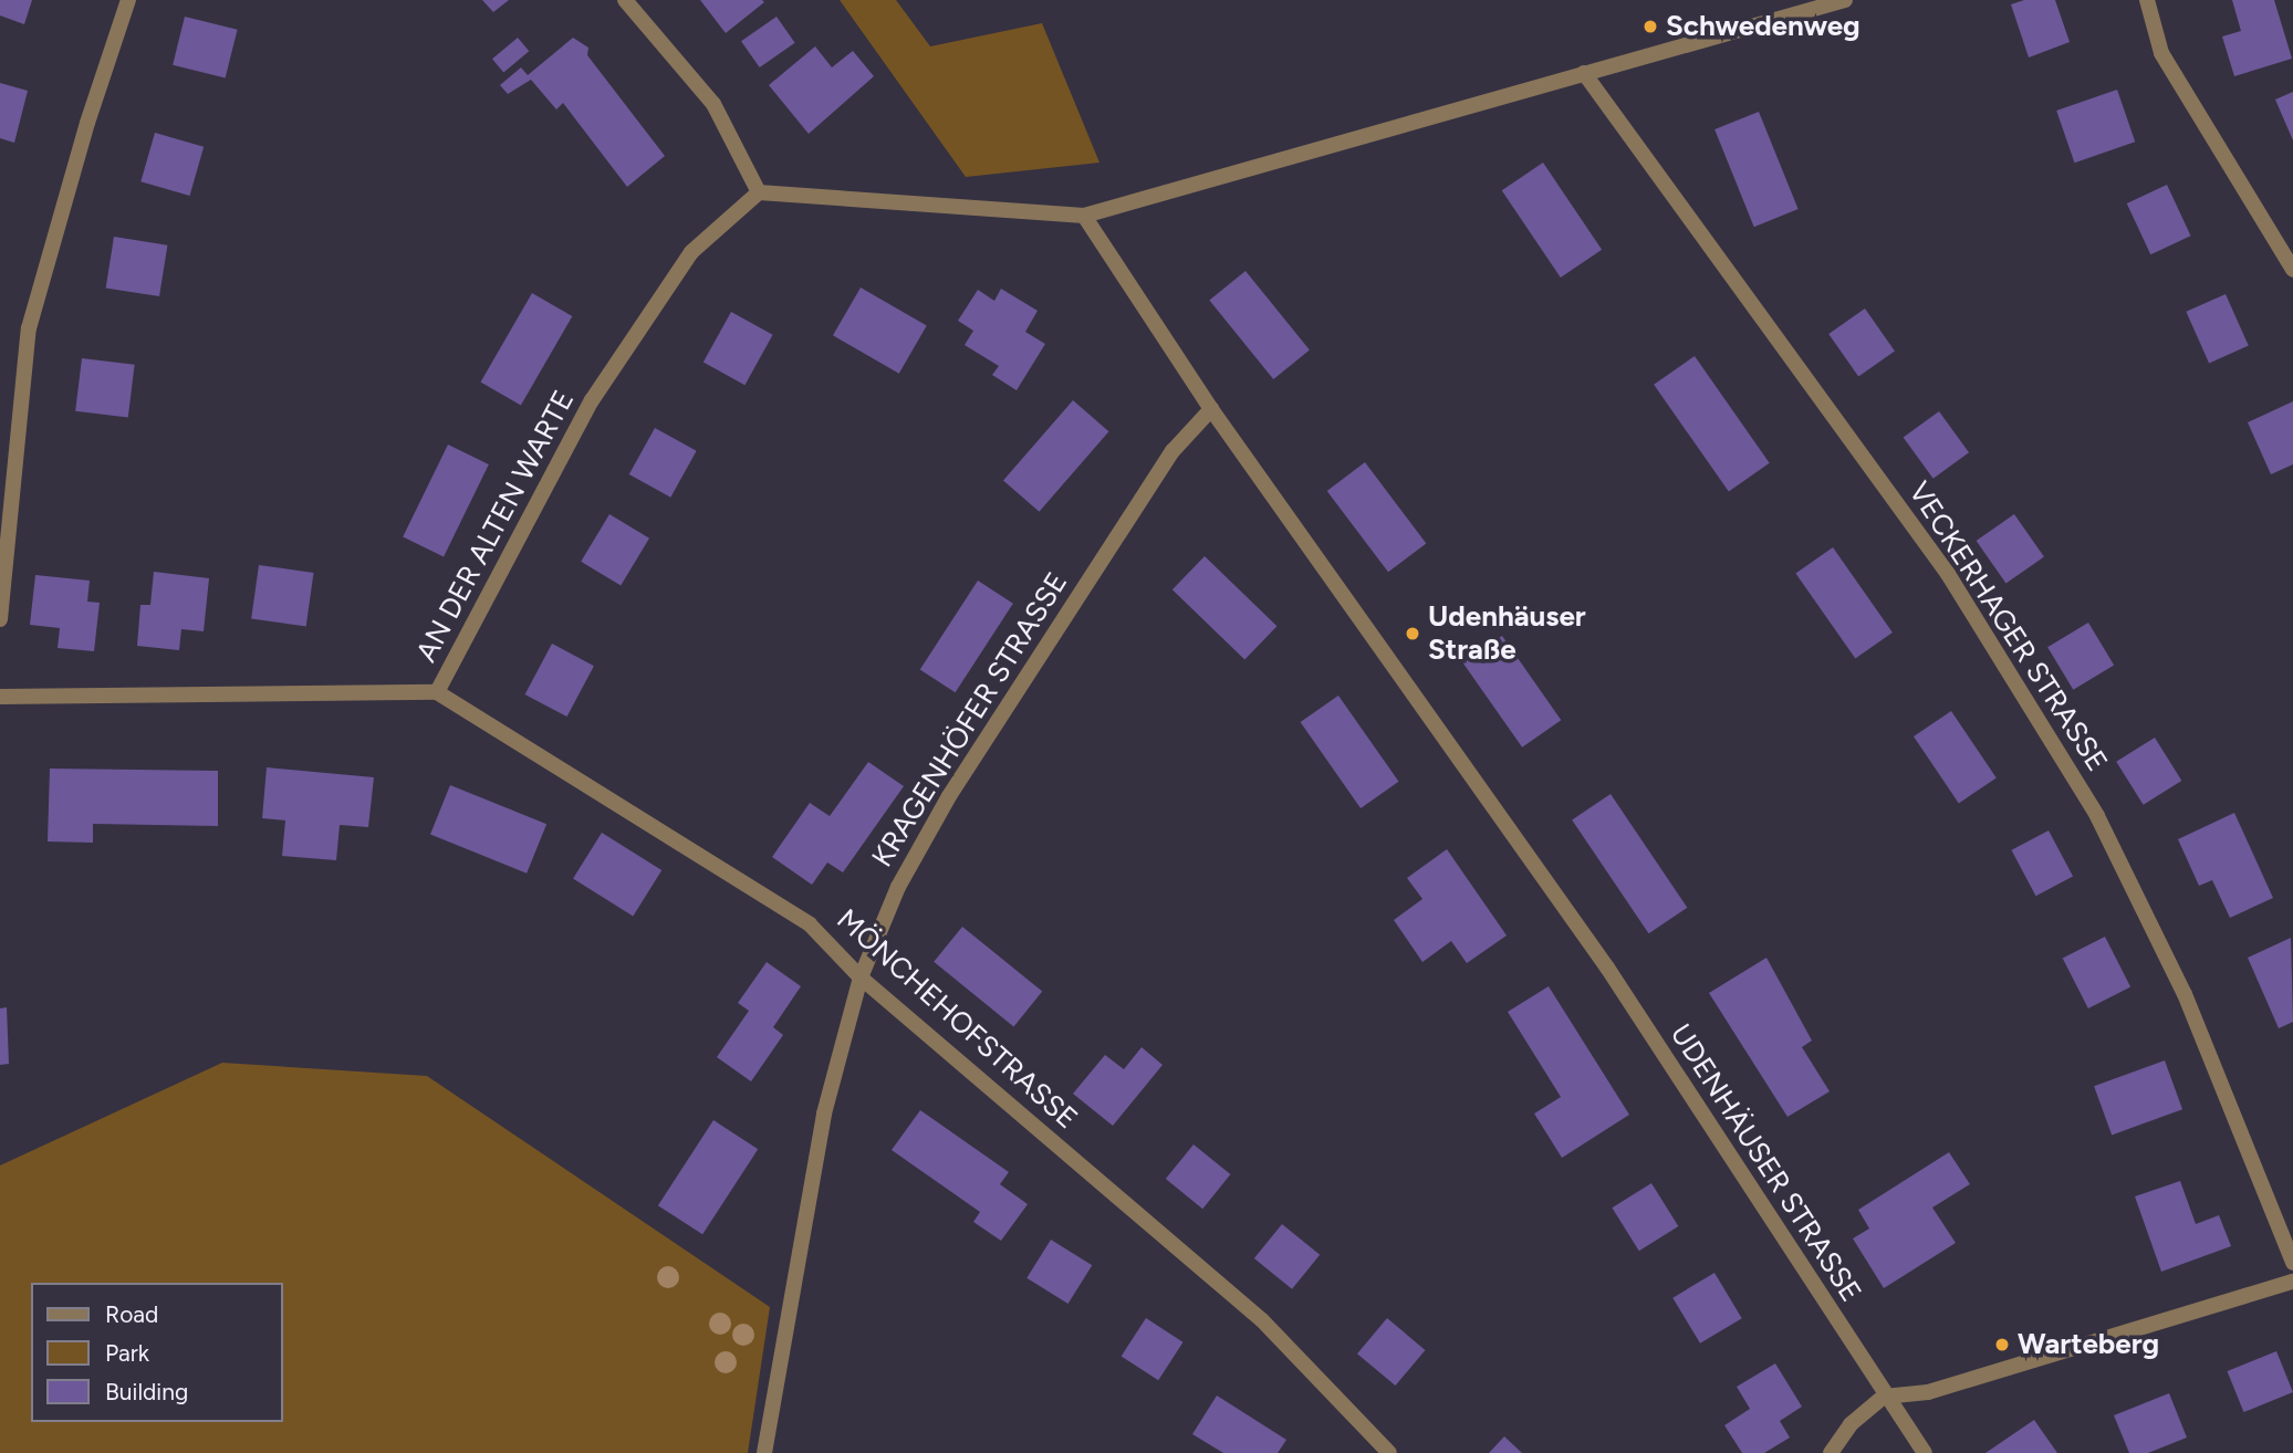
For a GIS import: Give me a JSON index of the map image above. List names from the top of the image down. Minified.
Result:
{"streets":{"street":["AN DER ALTEN WARTE","VECKERHAGER STRASSE","KRAGENHÖFER STRASSE","MÖNCHEHOFSTRASSE","UDENHÄUSER STRASSE"]},"crossings":[["AN DER ALTEN WARTE","MÖNCHEHOFSTRASSE"],["KRAGENHÖFER STRASSE","MÖNCHEHOFSTRASSE"],["KRAGENHÖFER STRASSE","UDENHÄUSER STRASSE"]],"places":["Schwedenweg","Udenhäuser Straße","Warteberg"],"legend":["Road","Park","Building"]}
